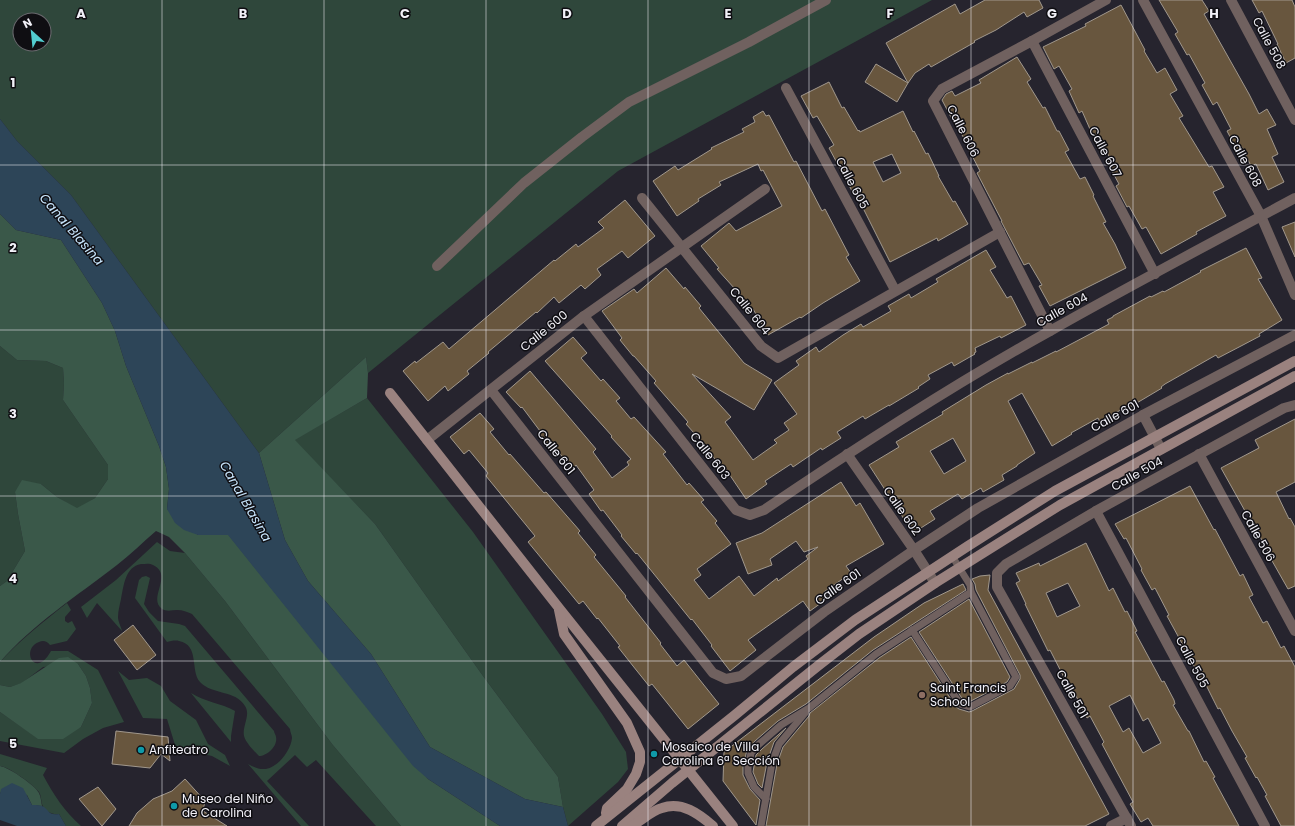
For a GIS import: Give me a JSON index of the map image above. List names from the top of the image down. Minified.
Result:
{"streets":{"street":["Calle 508","Calle 606","Calle 607","Calle 608","Calle 605","Calle 604","Calle 600","Calle 601","Calle 603","Calle 504","Calle 602","Calle 506","Calle 505","Calle 501"]},"crossings":[["Calle 606","Calle 607"],["Calle 606","Calle 604"],["Calle 607","Calle 604"],["Calle 608","Calle 604"],["Calle 605","Calle 604"],["Calle 604","Calle 600"],["Calle 604","Calle 603"],["Calle 604","Calle 602"],["Calle 600","Calle 601"],["Calle 600","Calle 603"],["Calle 601","Calle 602"],["Calle 603","Calle 602"],["Calle 504","Calle 506"],["Calle 504","Calle 505"],["Calle 504","Calle 501"]],"water":["Canal Blasina"],"places":["Saint Francis School","Anfiteatro","Mosaico de Villa Carolina 6ª Sección","Museo del Niño de Carolina"],"north":"top left","grid":{"columns":["A","B","C","D","E","F","G","H"],"rows":["1","2","3","4","5"]}}
